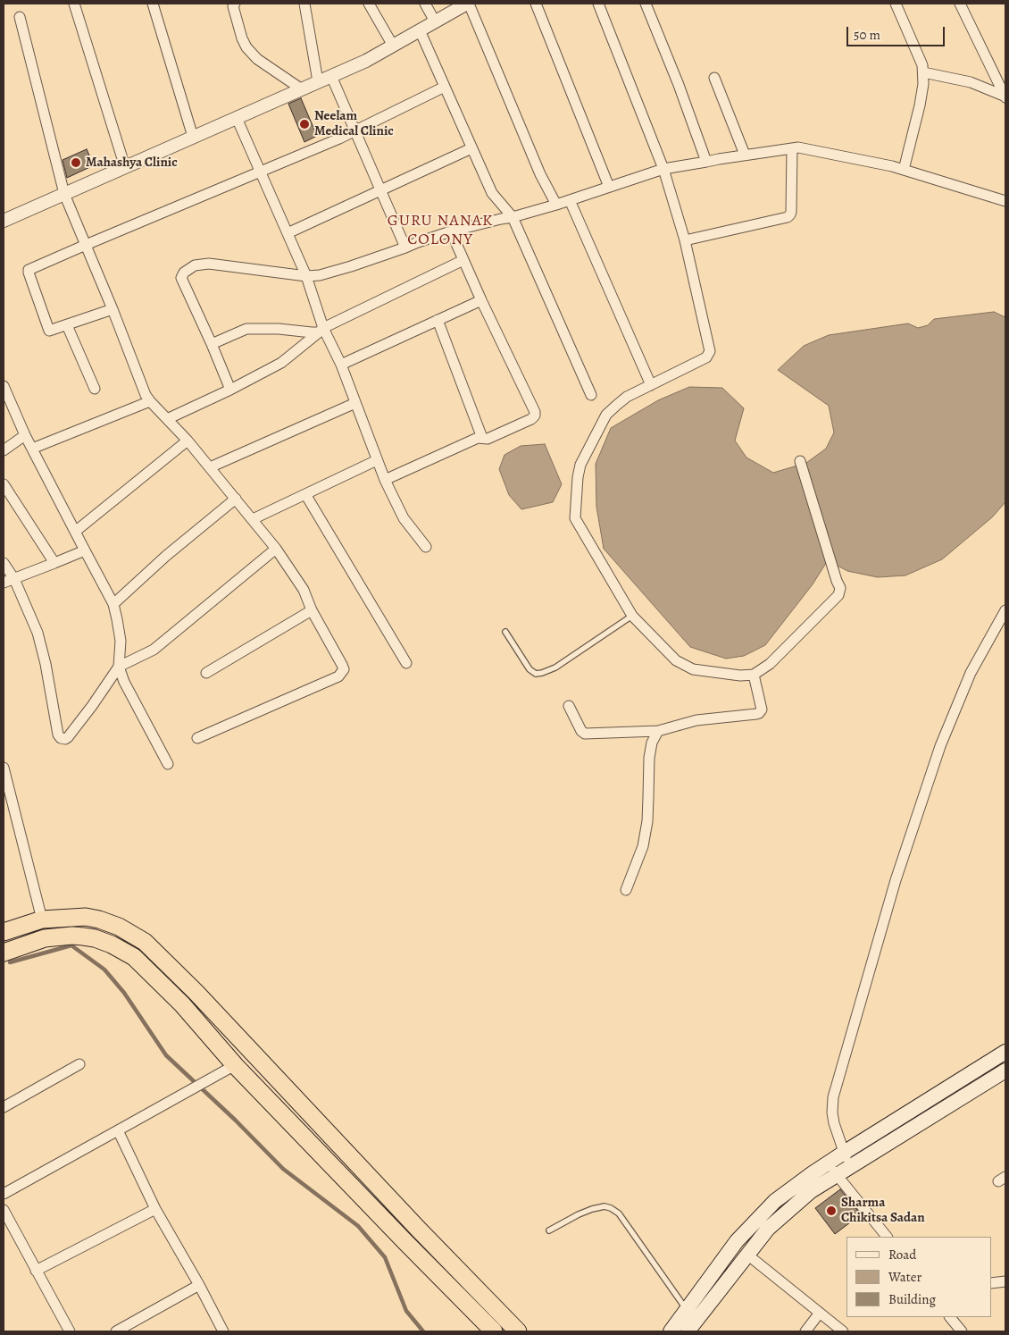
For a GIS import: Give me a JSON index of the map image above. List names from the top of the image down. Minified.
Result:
{"districts":["GURU NANAK COLONY"],"places":["Neelam Medical Clinic","Mahashya Clinic","Sharma Chikitsa Sadan"],"legend":["Road","Water","Building"],"scale_bar":"50 m"}
